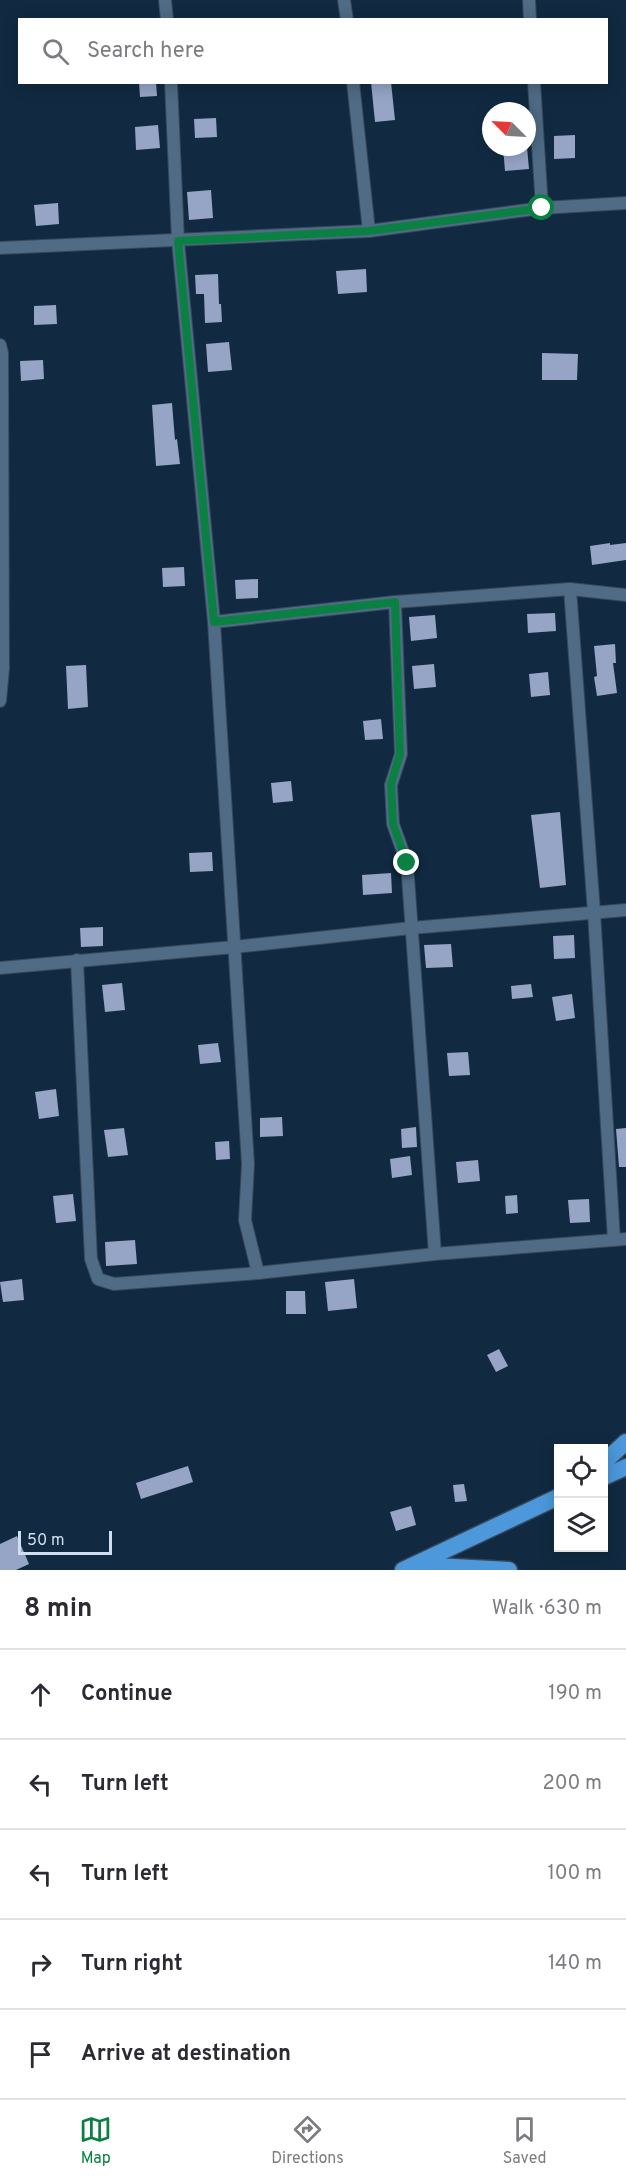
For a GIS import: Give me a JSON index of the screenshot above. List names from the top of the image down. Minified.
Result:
{"scale_bar":"50 m","north":"top left","page":{"search":"Search here","scale":"50 m","heading":["8 min","Walk · 630 m"],"list":[["Continue","190 m"],["Turn left","200 m"],["Turn left","100 m"],["Turn right","140 m"],"Arrive at destination"],"nav":["Map","Directions","Saved"]}}
